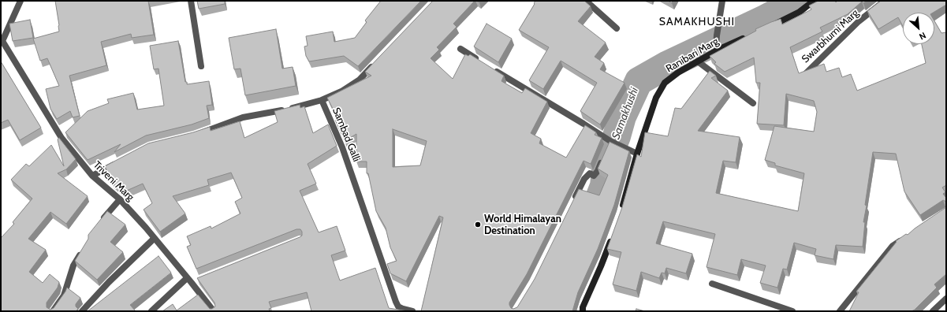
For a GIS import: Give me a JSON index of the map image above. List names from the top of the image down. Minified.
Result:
{"streets":{"street":["Swarbhumi Marg","Ranibari Marg","Sambad Galli","Triveni Marg"]},"districts":["SAMAKHUSHI"],"water":["Samakhushi"],"places":["World Himalayan Destination"],"north":"bottom right"}
